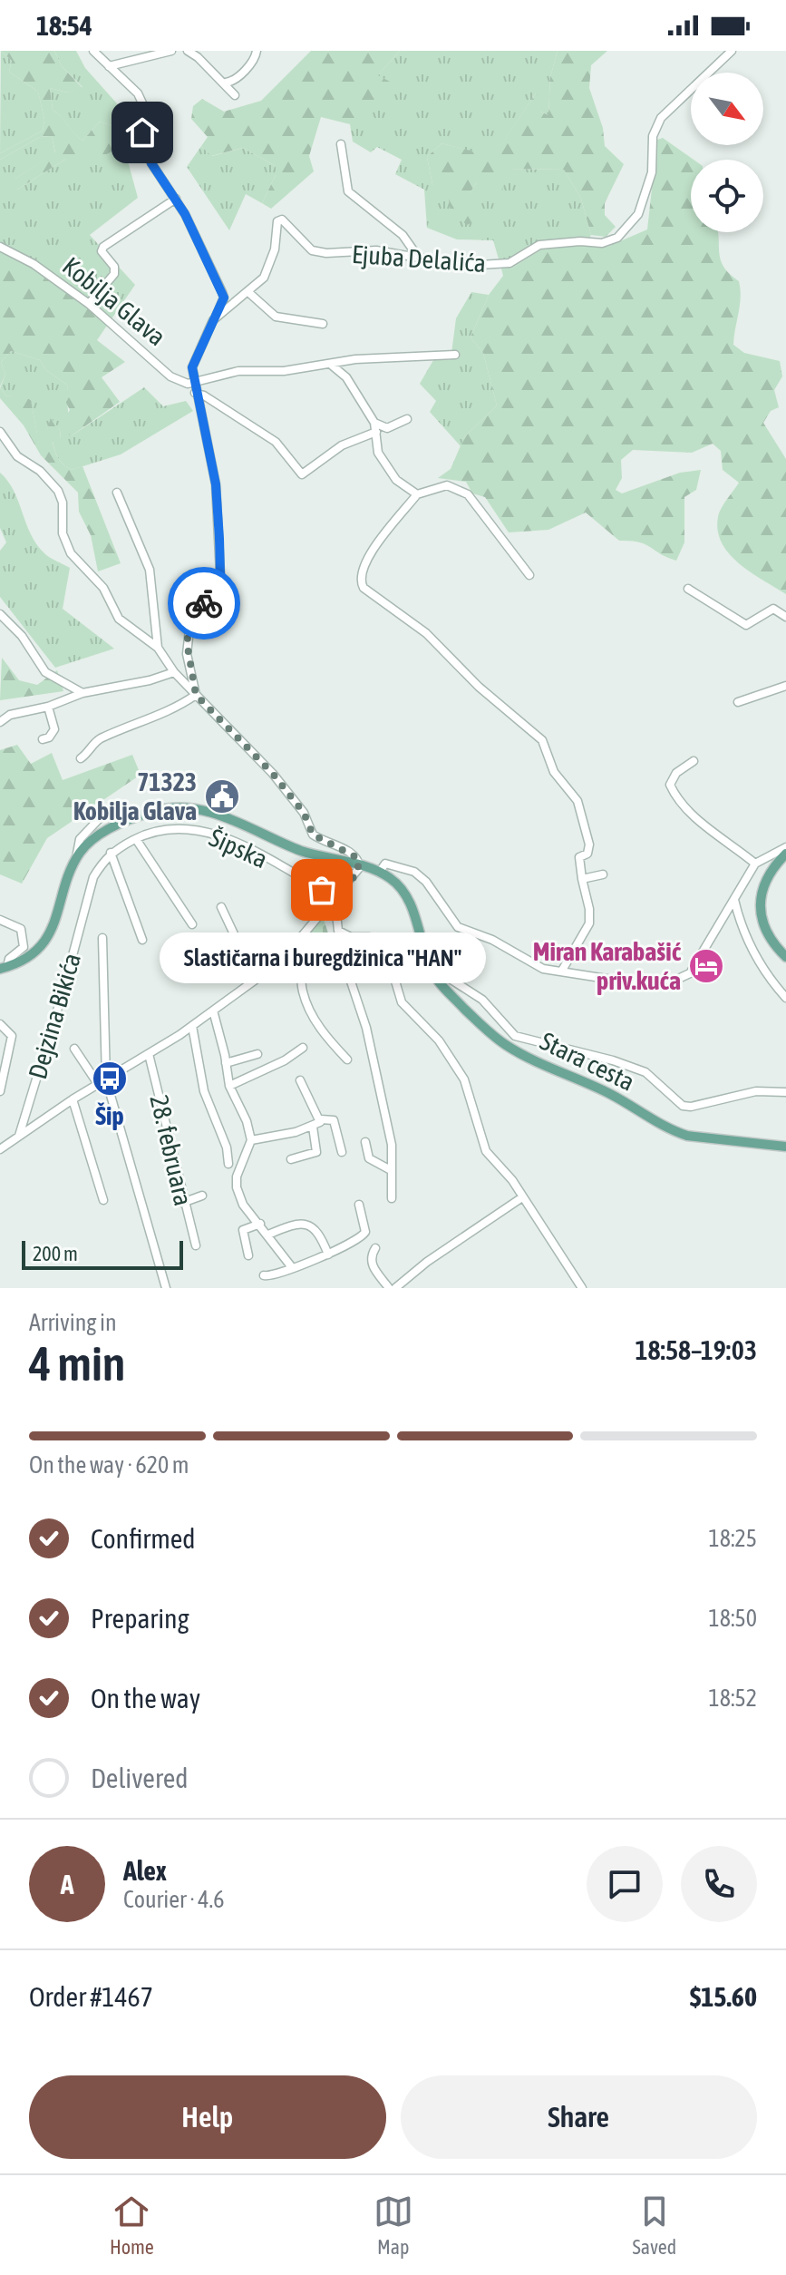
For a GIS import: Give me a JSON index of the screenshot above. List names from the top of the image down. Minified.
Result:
{"streets":{"main road":["Stara cesta"],"street":["Ejuba Delalića","Kobilja Glava","Šipska","Dejzina Bikića","28. februara"]},"crossings":[["Ejuba Delalića","Kobilja Glava"],["Šipska","Dejzina Bikića"]],"places":{"public building":["71323 Kobilja Glava"],"other":["Slastičarna i buregdžinica \"HAN\""],"hotel":["Miran Karabašić priv.kuća"],"bus stop":["Šip"]},"scale_bar":"200 m","north":"bottom right","page":{"status":"18:54","bubble":"Slastičarna i buregdžinica \"HAN\"","scale":"200 m","heading":["4 min","Arriving in","18:58–19:03"],"panel":["Alex","Courier · 4.6","Order #1467","$15.60"],"bar":"On the way · 620 m","list":[["Confirmed","18:25"],["Preparing","18:50"],["On the way","18:52"],"Delivered"],"round":"A","buttons":["Help","Share"],"tabs":["Home","Map","Saved"]}}
